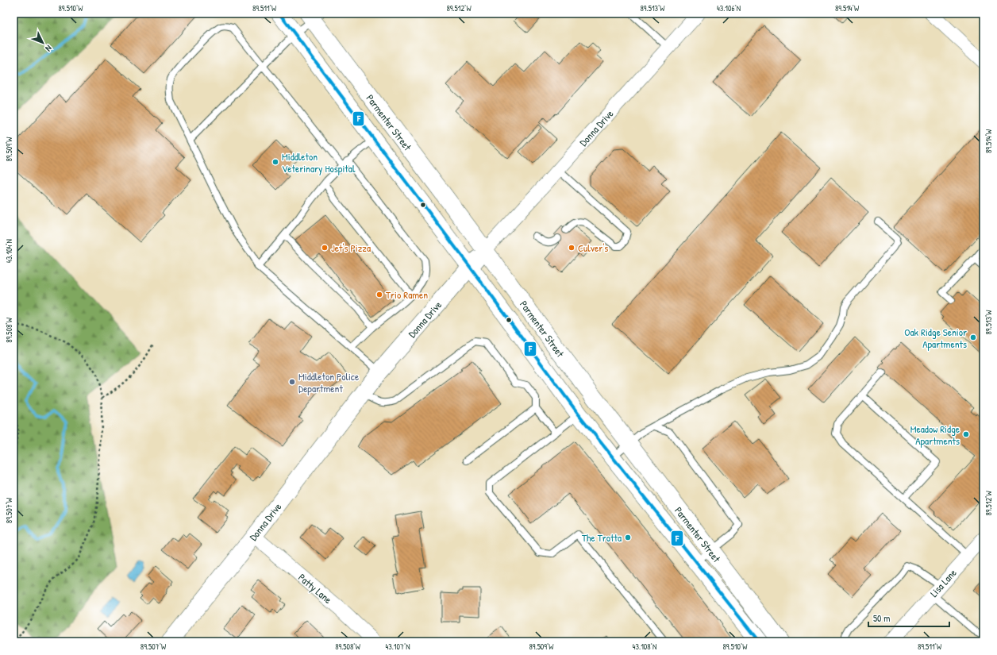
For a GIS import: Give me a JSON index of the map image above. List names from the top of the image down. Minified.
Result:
{"streets":{"street":["Parmenter Street","Donna Drive","Lisa Lane","Patty Lane"]},"crossings":[["Parmenter Street","Donna Drive"],["Donna Drive","Patty Lane"]],"places":["Middleton Veterinary Hospital","Jet's Pizza","Culver's","Trio Ramen","Oak Ridge Senior Apartments","Middleton Police Department","Meadow Ridge Apartments","The Trotta"],"lines":["transit line F"],"scale_bar":"50 m","north":"bottom right","coordinates":["89.510°W","89.511°W","89.512°W","89.513°W","43.106°N","89.514°W","89.509°W","43.104°N","89.508°W","89.507°W","43.107°N","43.108°N"]}
